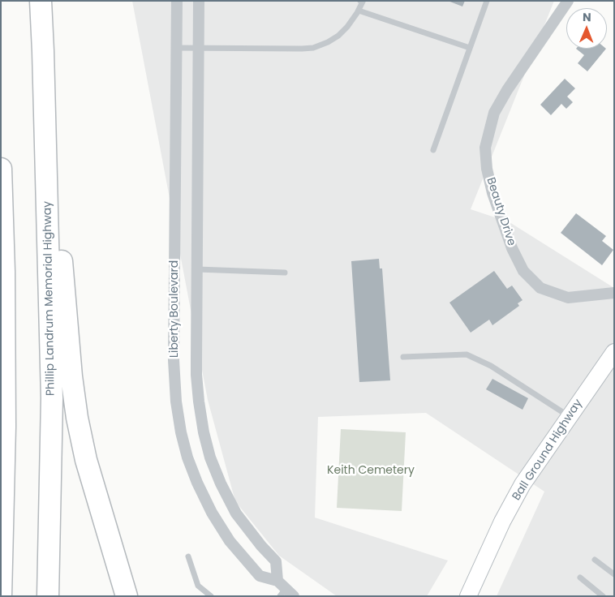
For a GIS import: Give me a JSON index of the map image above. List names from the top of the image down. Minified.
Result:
{"streets":{"highway":["Phillip Landrum Memorial Highway"],"main road":["Ball Ground Highway"],"street":["Beauty Drive","Liberty Boulevard"]},"parks":["Keith Cemetery"],"north":"top"}
